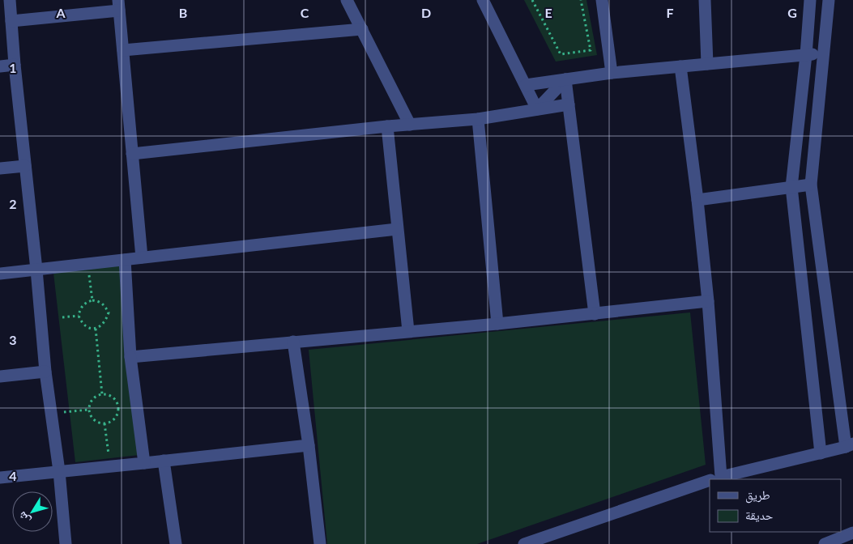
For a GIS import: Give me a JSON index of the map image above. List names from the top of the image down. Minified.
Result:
{"legend":["طريق","حديقة"],"north":"bottom left","grid":{"columns":["A","B","C","D","E","F","G"],"rows":["1","2","3","4"]}}
